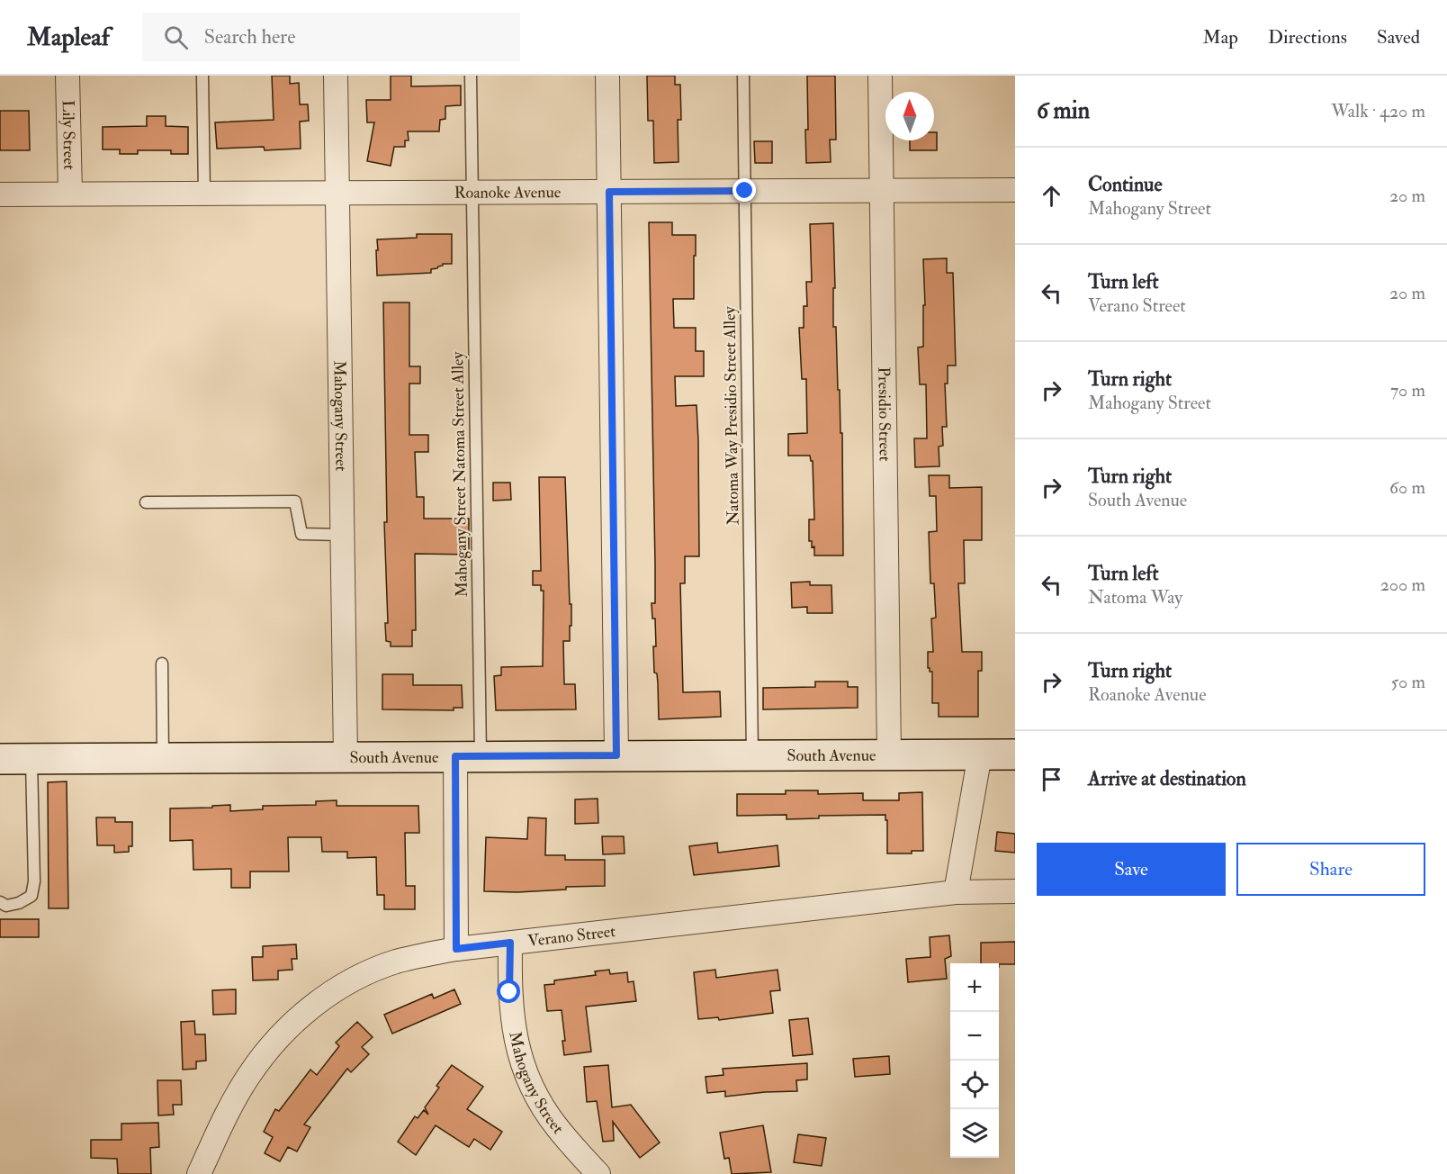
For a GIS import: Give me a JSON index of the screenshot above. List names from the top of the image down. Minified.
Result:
{"streets":{"street":["Lily Street","Roanoke Avenue","Presidio Street","Mahogany Street","South Avenue","Verano Street"],"lane":["Natoma Way Presidio Street Alley","Mahogany Street Natoma Street Alley"]},"crossings":[["Lily Street","Roanoke Avenue"],["Roanoke Avenue","Presidio Street"],["Roanoke Avenue","Mahogany Street"],["Roanoke Avenue","Natoma Way Presidio Street Alley"],["Roanoke Avenue","Mahogany Street Natoma Street Alley"],["Presidio Street","South Avenue"],["Mahogany Street","South Avenue"],["Mahogany Street","Verano Street"],["Natoma Way Presidio Street Alley","South Avenue"],["Mahogany Street Natoma Street Alley","South Avenue"]],"north":"top","page":{"header":"Mapleaf","search":"Search here","nav":["Map","Directions","Saved"],"heading":["6 min","Walk · 420 m"],"list":[["Continue","Mahogany Street","20 m"],["Turn left","Verano Street","20 m"],["Turn right","Mahogany Street","70 m"],["Turn right","South Avenue","60 m"],["Turn left","Natoma Way","200 m"],["Turn right","Roanoke Avenue","50 m"],"Arrive at destination"],"buttons":["Save","Share"],"map_buttons":["+","−"]}}
